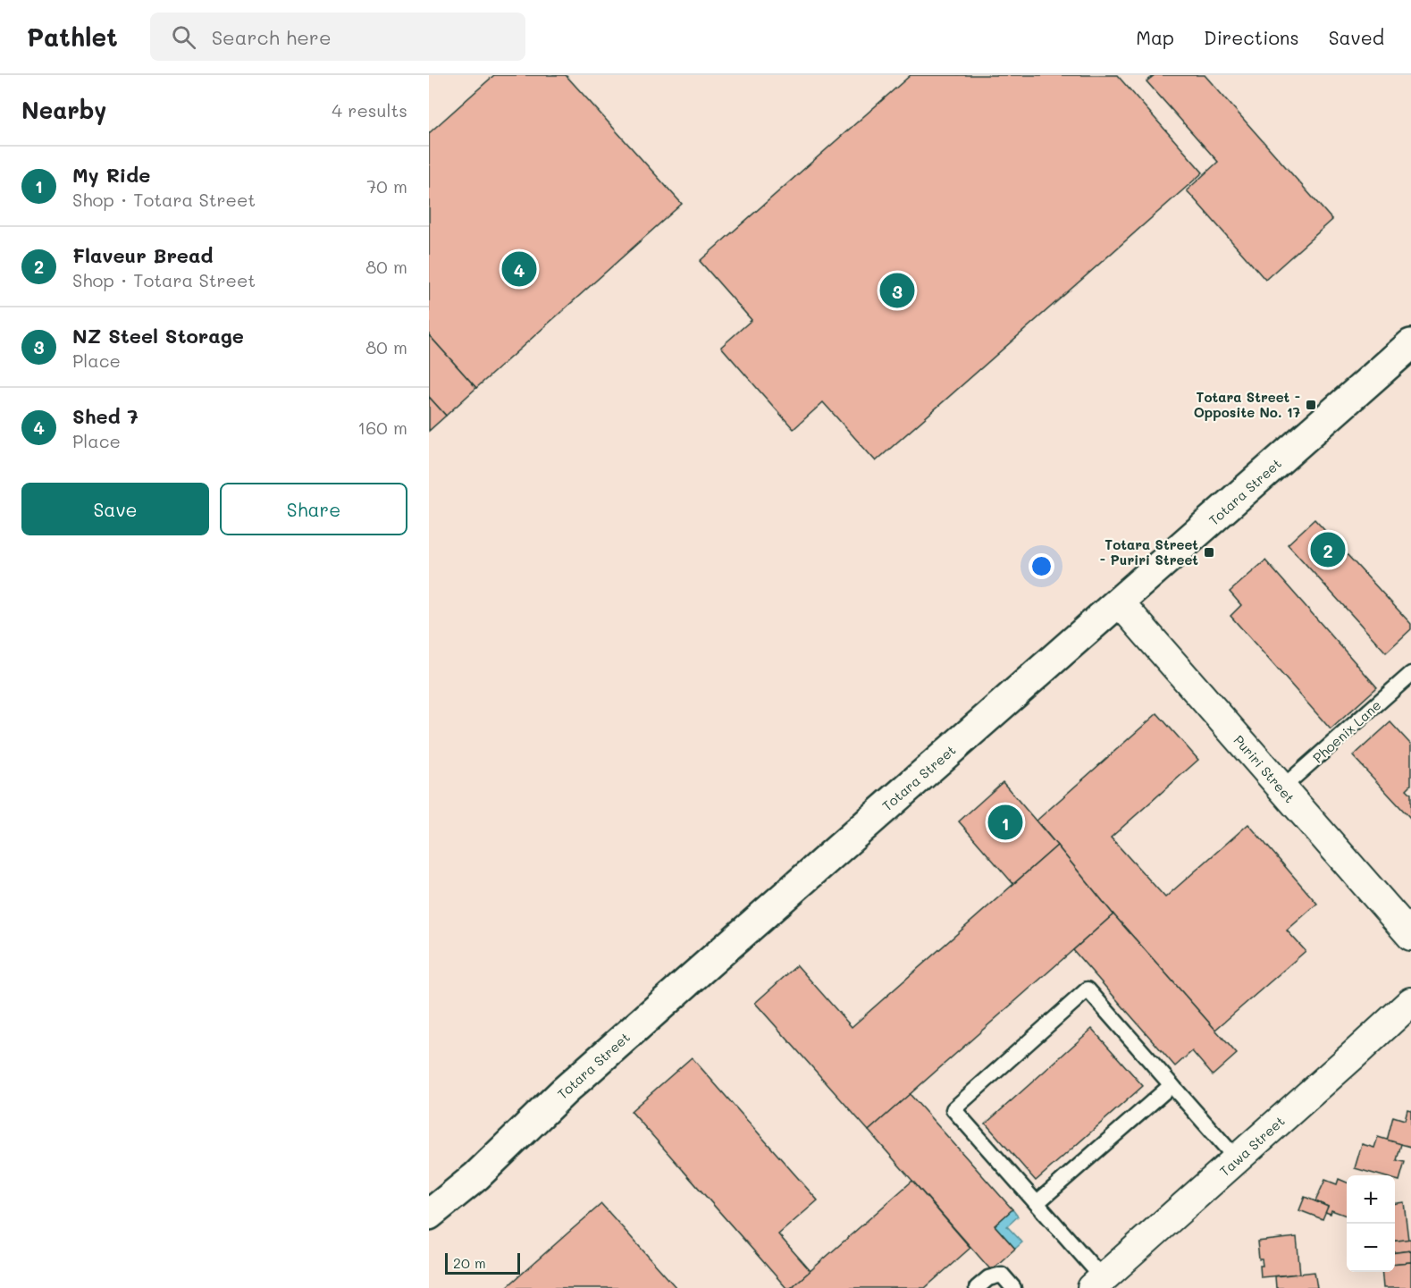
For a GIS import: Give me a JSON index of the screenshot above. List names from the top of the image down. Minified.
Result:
{"streets":{"main road":["Totara Street"],"street":["Puriri Street","Tawa Street"],"lane":["Phoenix Lane"]},"crossings":[["Totara Street","Puriri Street"],["Phoenix Lane","Puriri Street"]],"places":{"transit":["Totara Street - Opposite No. 17","Totara Street - Puriri Street"]},"scale_bar":"20 m","page":{"header":"Pathlet","search":"Search here","nav":["Map","Directions","Saved"],"heading":["Nearby","4 results"],"list":[{"mark":"1","name":"My Ride","note":"Shop · Totara Street","value":"70 m"},{"mark":"2","name":"Flaveur Bread","note":"Shop · Totara Street","value":"80 m"},{"mark":"3","name":"NZ Steel Storage","note":"Place","value":"80 m"},{"mark":"4","name":"Shed 7","note":"Place","value":"160 m"}],"pins":["4","3","2","1"],"buttons":["Save","Share"],"map_buttons":["+","−"],"scale":"20 m"}}
